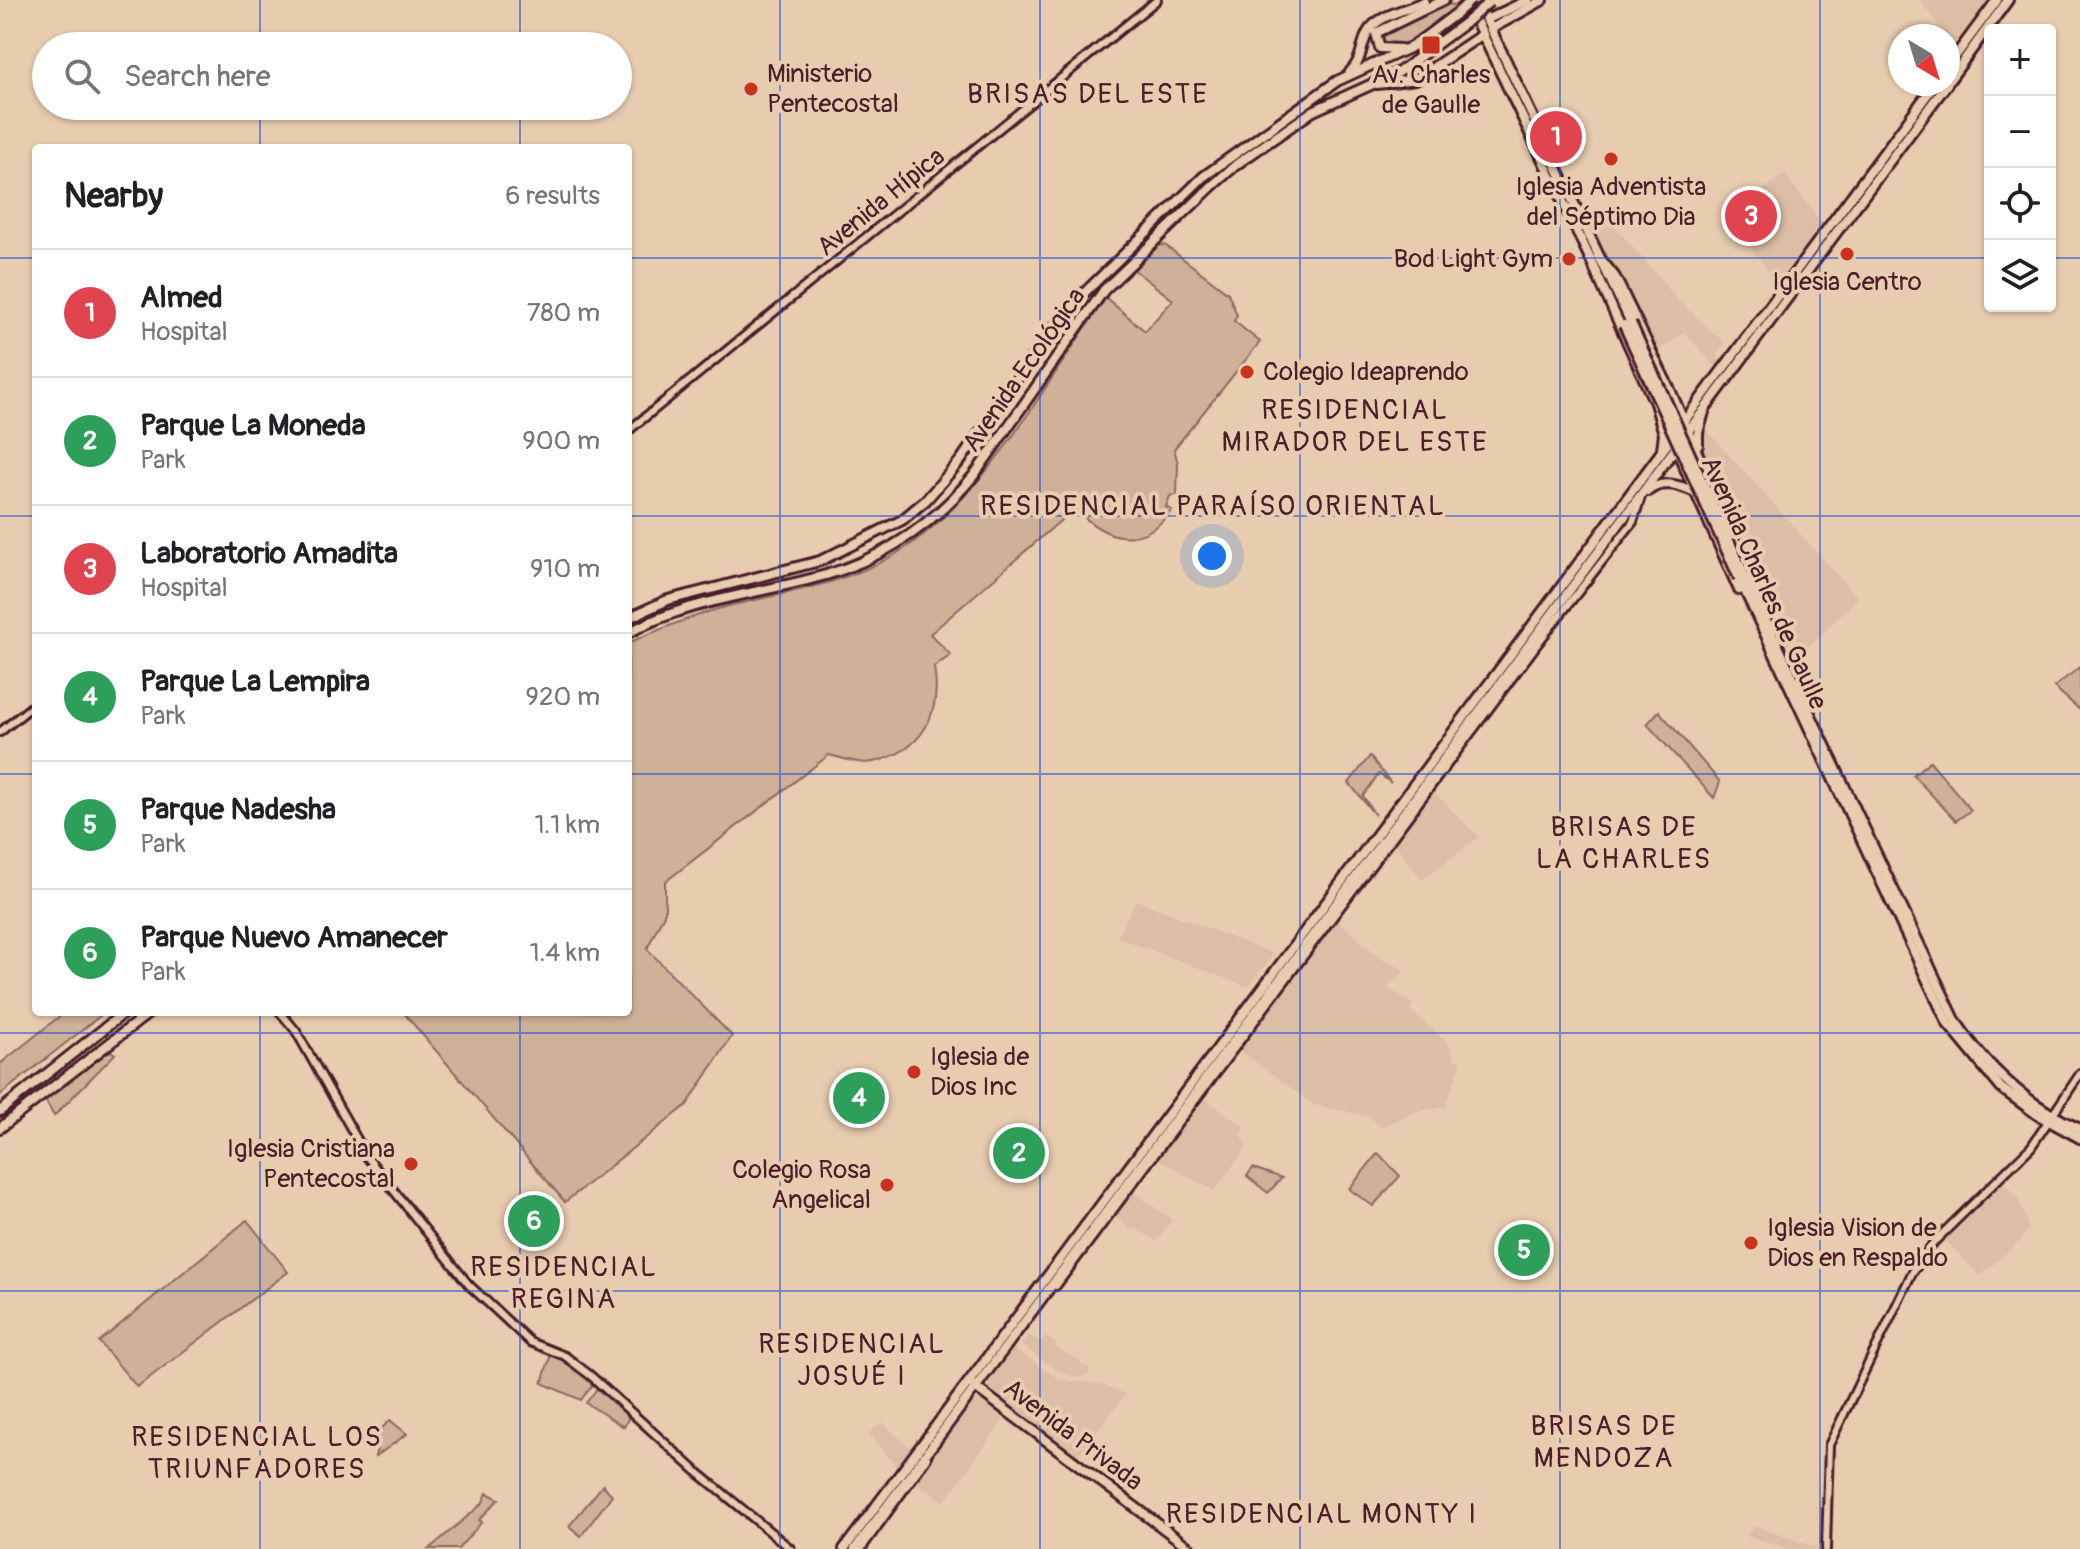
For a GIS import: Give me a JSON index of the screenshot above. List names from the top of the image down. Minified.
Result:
{"streets":{"main road":["Avenida Ecológica","Avenida Charles de Gaulle","Avenida Privada"],"street":["Avenida Hípica"]},"districts":["BRISAS DEL ESTE","RESIDENCIAL MIRADOR DEL ESTE","RESIDENCIAL PARAÍSO ORIENTAL","BRISAS DE LA CHARLES","RESIDENCIAL REGINA","RESIDENCIAL JOSUÉ I","BRISAS DE MENDOZA","RESIDENCIAL LOS TRIUNFADORES","RESIDENCIAL MONTY I"],"places":{"transit":["Av. Charles de Gaulle"],"other":["Ministerio Pentecostal","Iglesia Adventista del Séptimo Dia","Iglesia Centro","Bod Light Gym","Colegio Ideaprendo","Iglesia de Dios Inc","Iglesia Cristiana Pentecostal","Colegio Rosa Angelical","Iglesia Vision de Dios en Respaldo"]},"north":"bottom right","page":{"map_buttons":["+","−"],"search":"Search here","pins":["1","3","4","2","6","5"],"heading":["Nearby","6 results"],"list":[{"mark":"1","name":"Almed","note":"Hospital","value":"780 m"},{"mark":"2","name":"Parque La Moneda","note":"Park","value":"900 m"},{"mark":"3","name":"Laboratorio Amadita","note":"Hospital","value":"910 m"},{"mark":"4","name":"Parque La Lempira","note":"Park","value":"920 m"},{"mark":"5","name":"Parque Nadesha","note":"Park","value":"1.1 km"},{"mark":"6","name":"Parque Nuevo Amanecer","note":"Park","value":"1.4 km"}]}}
